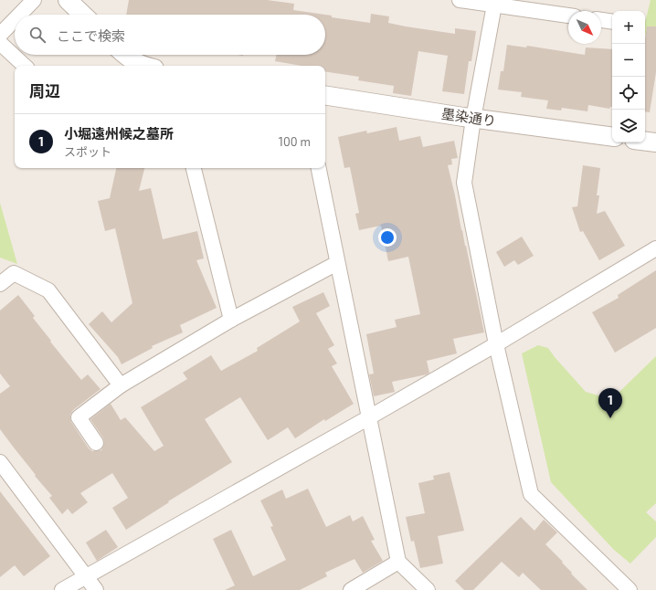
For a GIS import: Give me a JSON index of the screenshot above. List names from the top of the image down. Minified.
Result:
{"streets":{"street":["墨染通り"]},"north":"bottom right","page":{"map_buttons":["+","−"],"search":"ここで検索","heading":"周辺","list":[{"mark":"1","name":"小堀遠州候之墓所","note":"スポット","value":"100 m"}],"pins":"1"}}
